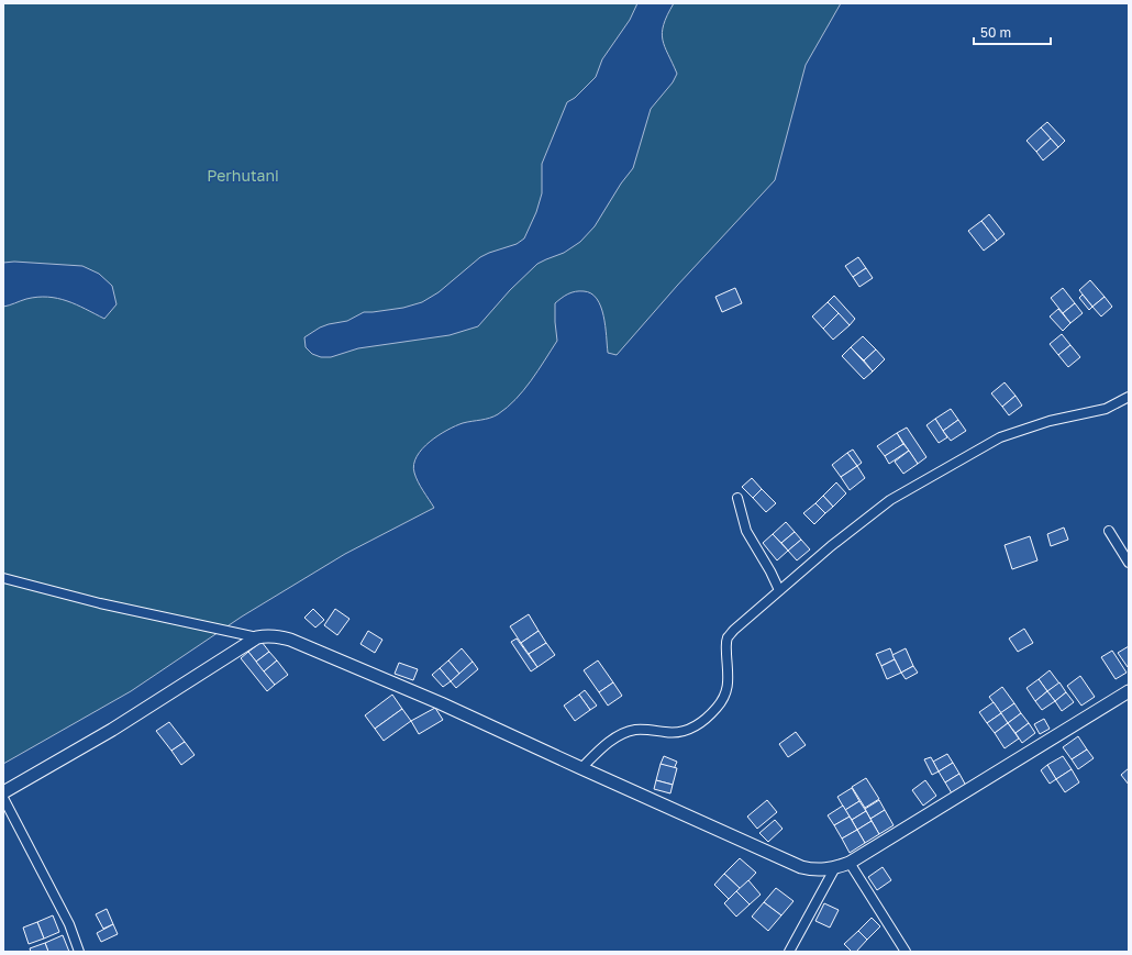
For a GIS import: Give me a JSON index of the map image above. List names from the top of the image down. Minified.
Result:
{"parks":["Perhutani"],"scale_bar":"50 m"}
